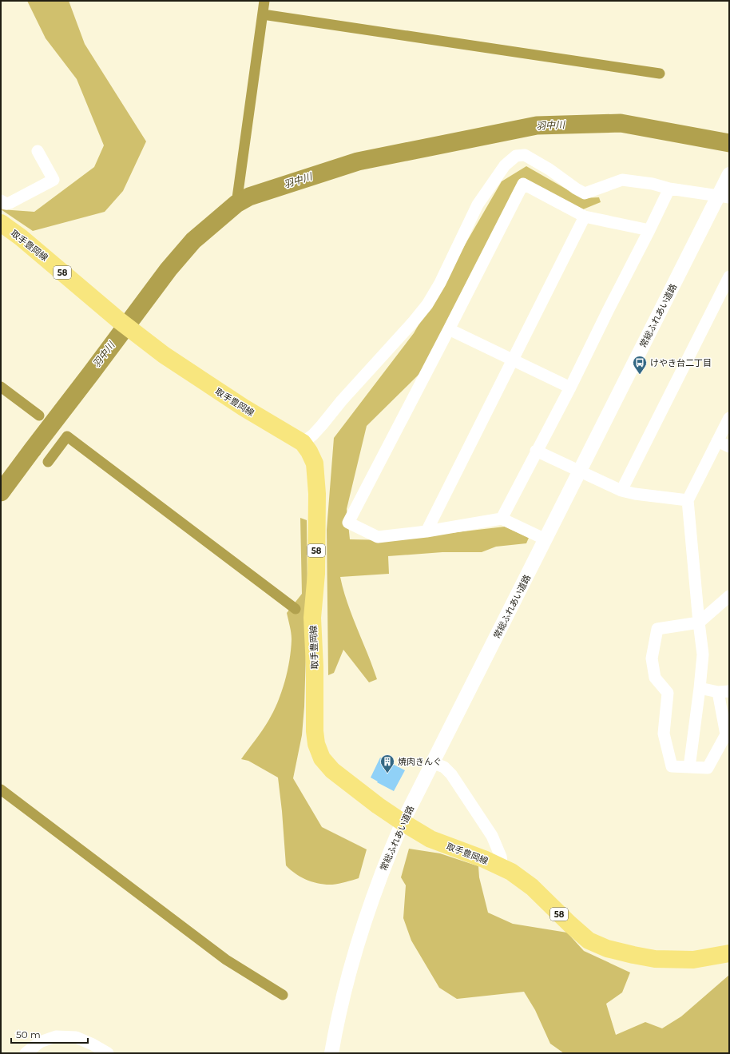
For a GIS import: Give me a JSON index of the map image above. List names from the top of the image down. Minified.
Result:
{"streets":{"main road":["取手豊岡線","58"],"street":["常総ふれあい道路"]},"crossings":[["取手豊岡線","常総ふれあい道路"]],"water":["羽中川"],"places":{"bus stop":["けやき台二丁目"],"building":["焼肉きんぐ"]},"scale_bar":"50 m"}
